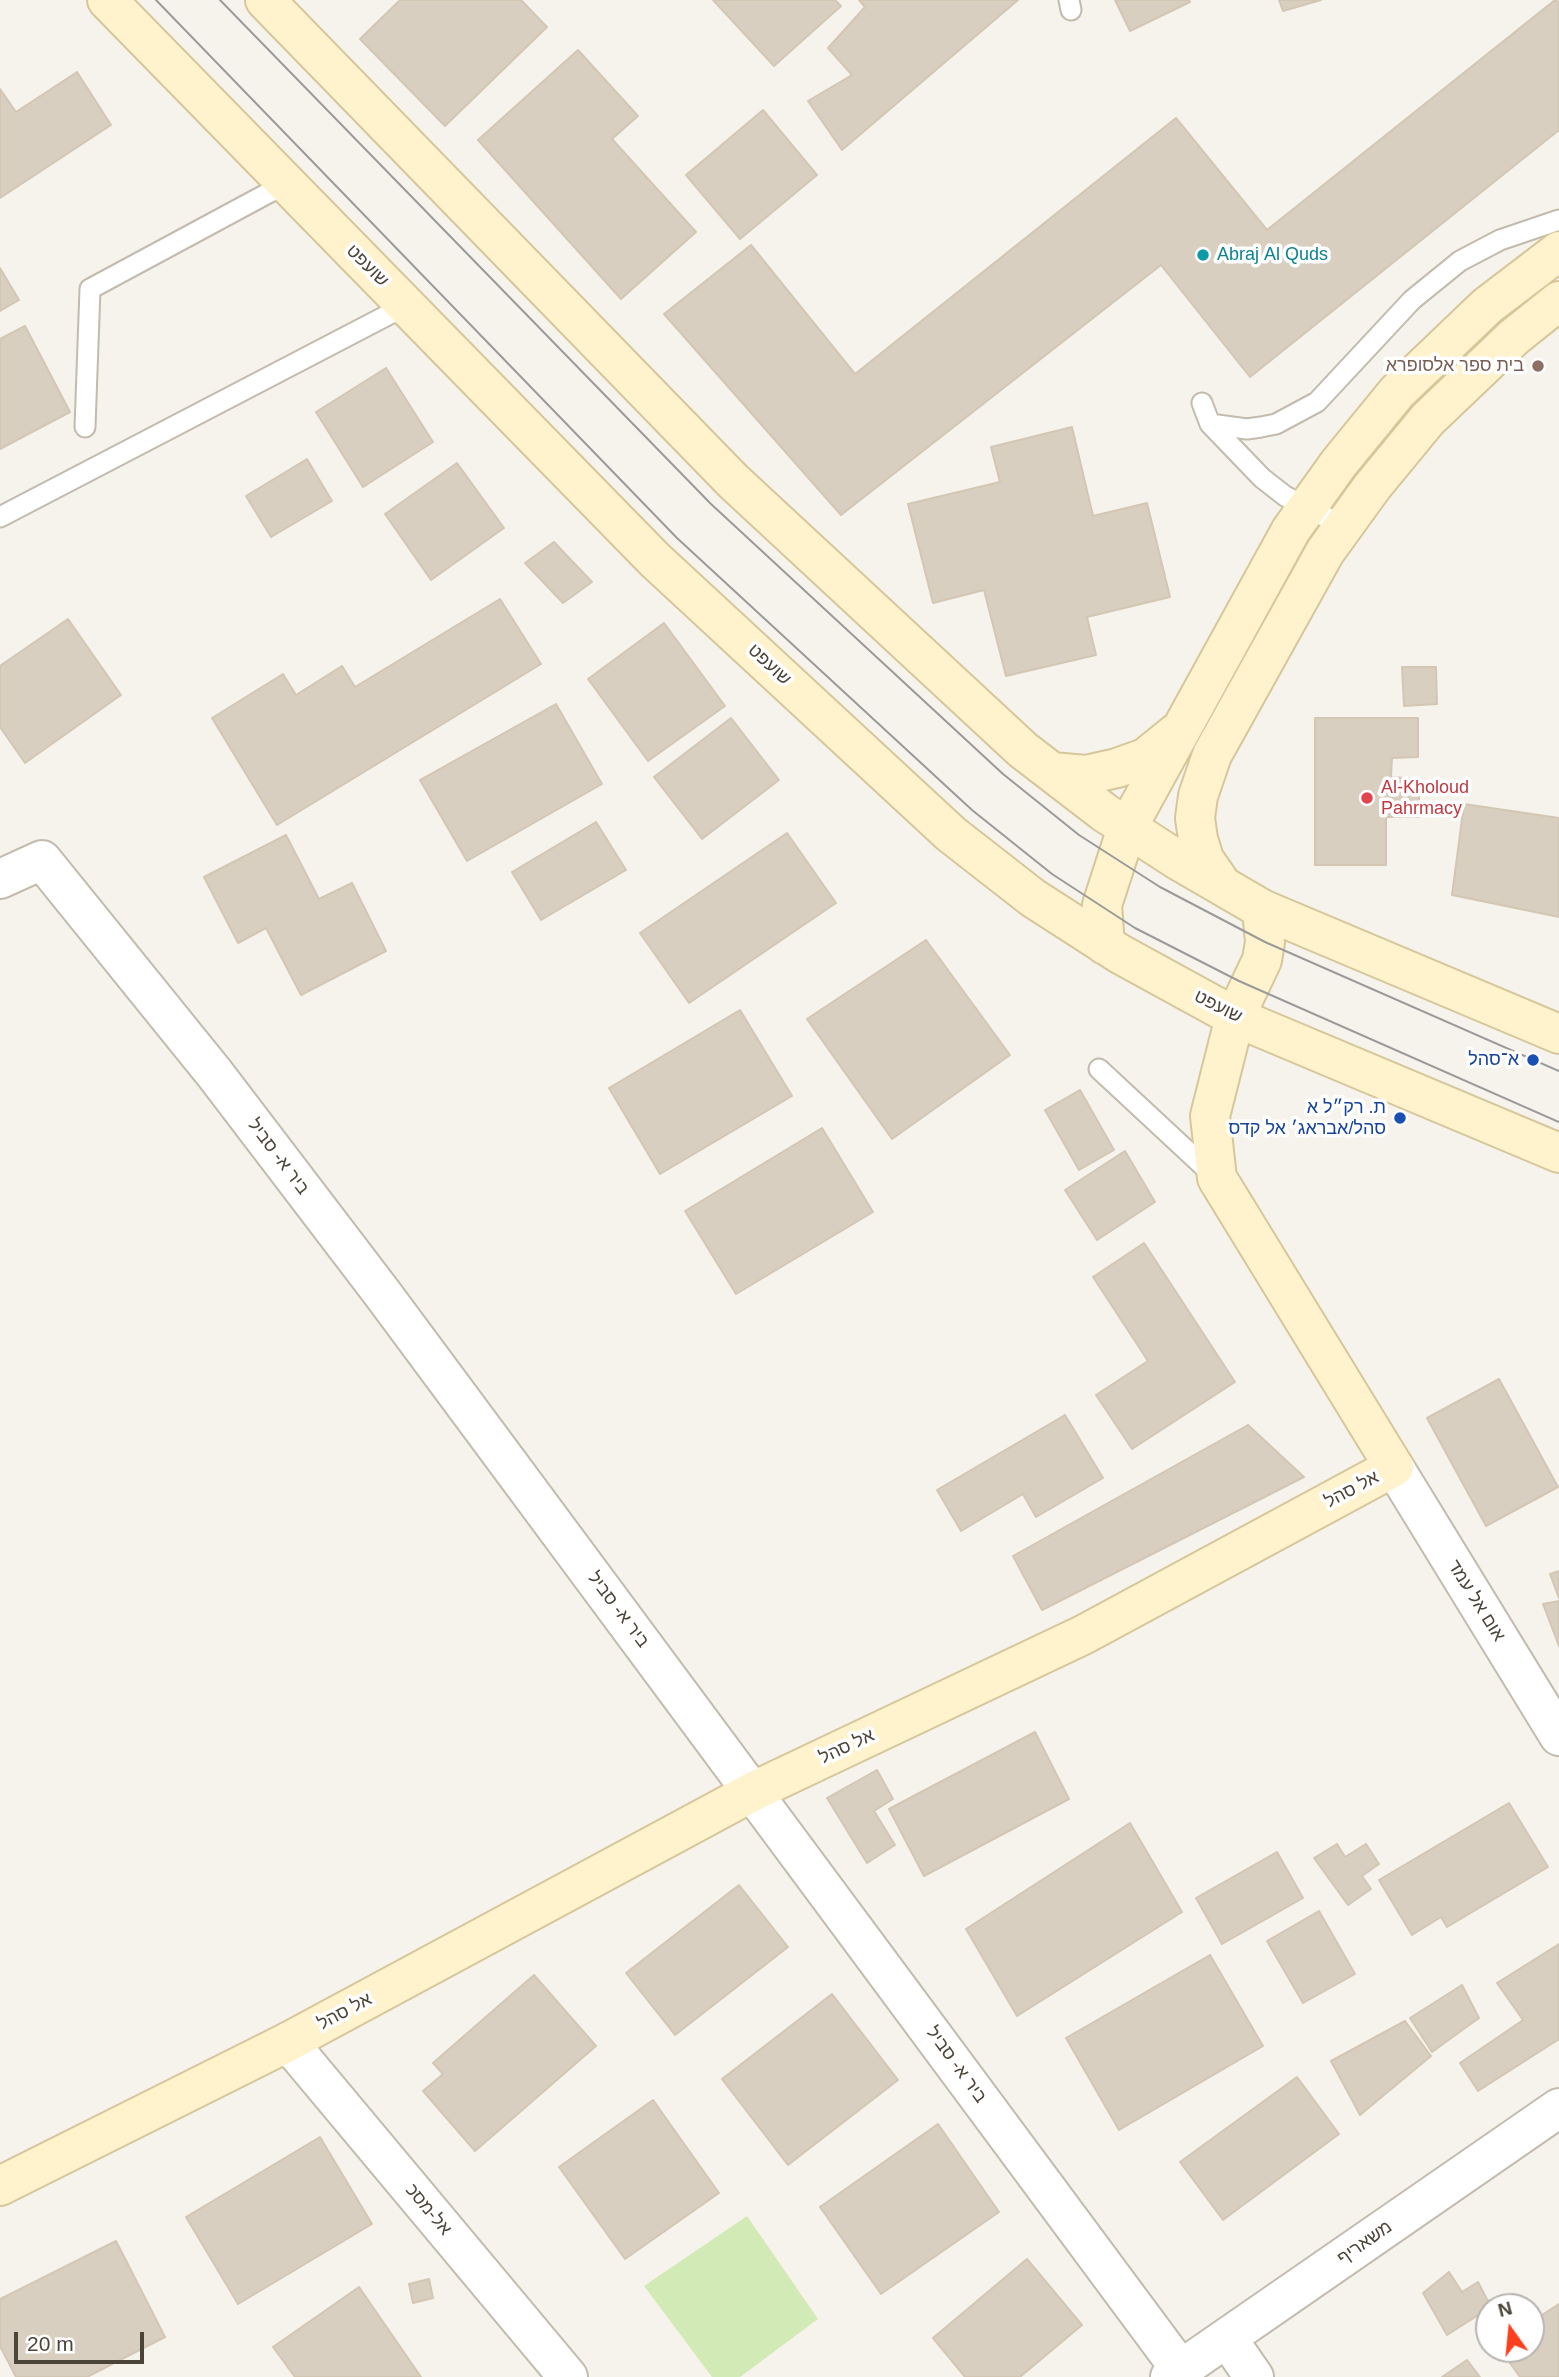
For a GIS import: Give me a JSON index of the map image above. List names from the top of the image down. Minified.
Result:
{"streets":{"street":["שועפט","ביר א- סביל","אל סהל","אום אל עמד","אל-מסכ","משאריף"]},"crossings":[["ביר א- סביל","אל סהל"],["ביר א- סביל","משאריף"],["אל סהל","אום אל עמד"],["אל סהל","אל-מסכ"]],"places":["Abraj Al Quds","בית ספר אלסופרא","Al-Kholoud Pahrmacy","א־סהל","ת. רק״ל א סהל/אבראג׳ אל קדס"],"scale_bar":"20 m","north":"top"}
